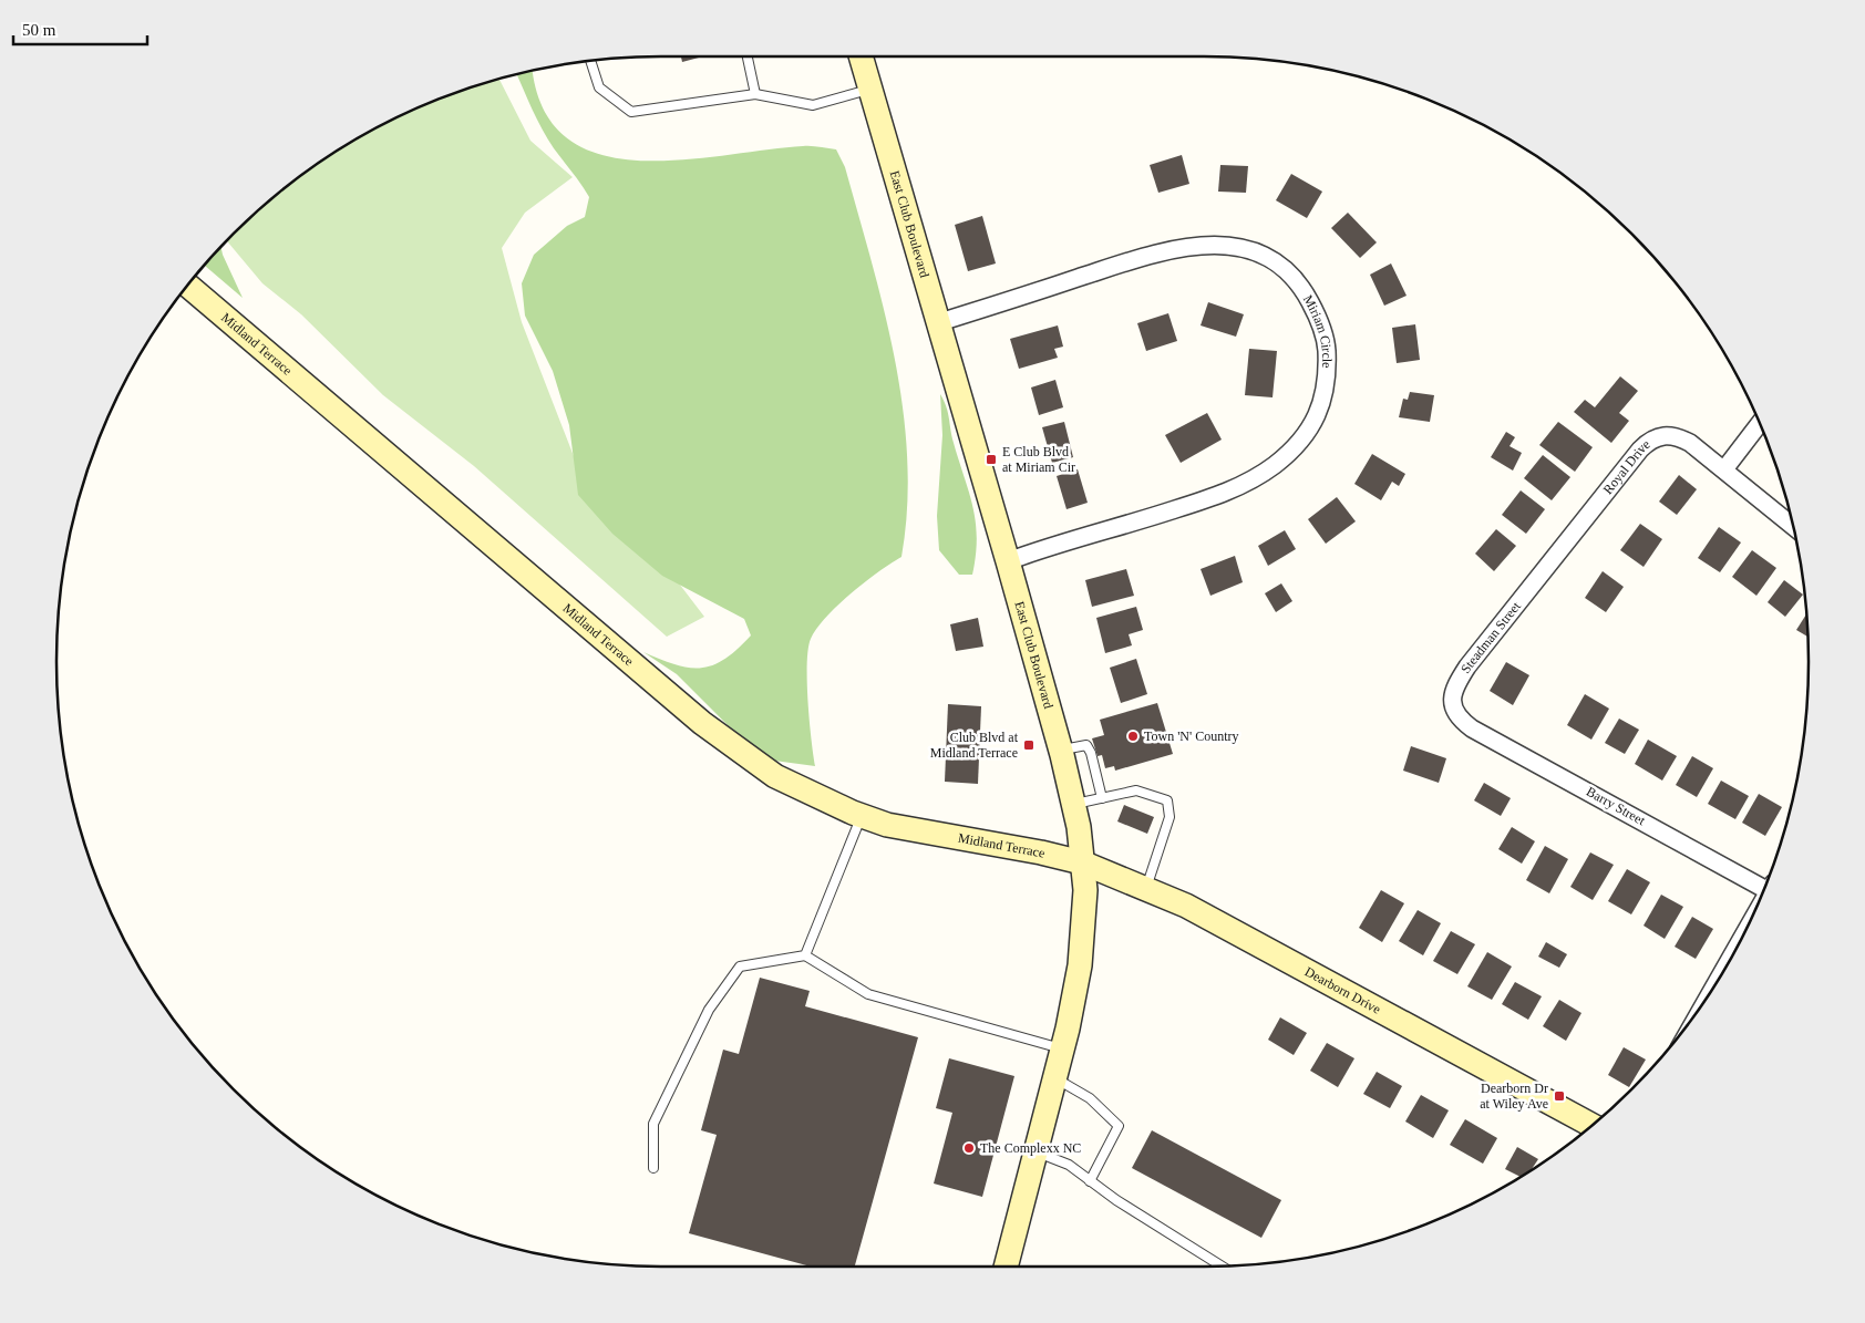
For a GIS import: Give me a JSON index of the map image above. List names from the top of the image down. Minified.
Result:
{"streets":{"street":["East Club Boulevard","Miriam Circle","Midland Terrace","Royal Drive","Steadman Street","Barry Street","Dearborn Drive"]},"crossings":[["East Club Boulevard","Miriam Circle"],["East Club Boulevard","Midland Terrace"],["East Club Boulevard","Dearborn Drive"],["Midland Terrace","Dearborn Drive"],["Royal Drive","Steadman Street"],["Steadman Street","Barry Street"]],"places":{"transit":["E Club Blvd at Miriam Cir","Club Blvd at Midland Terrace","Dearborn Dr at Wiley Ave"],"other":["Town 'N' Country","The Complexx NC"]},"scale_bar":"50 m"}
